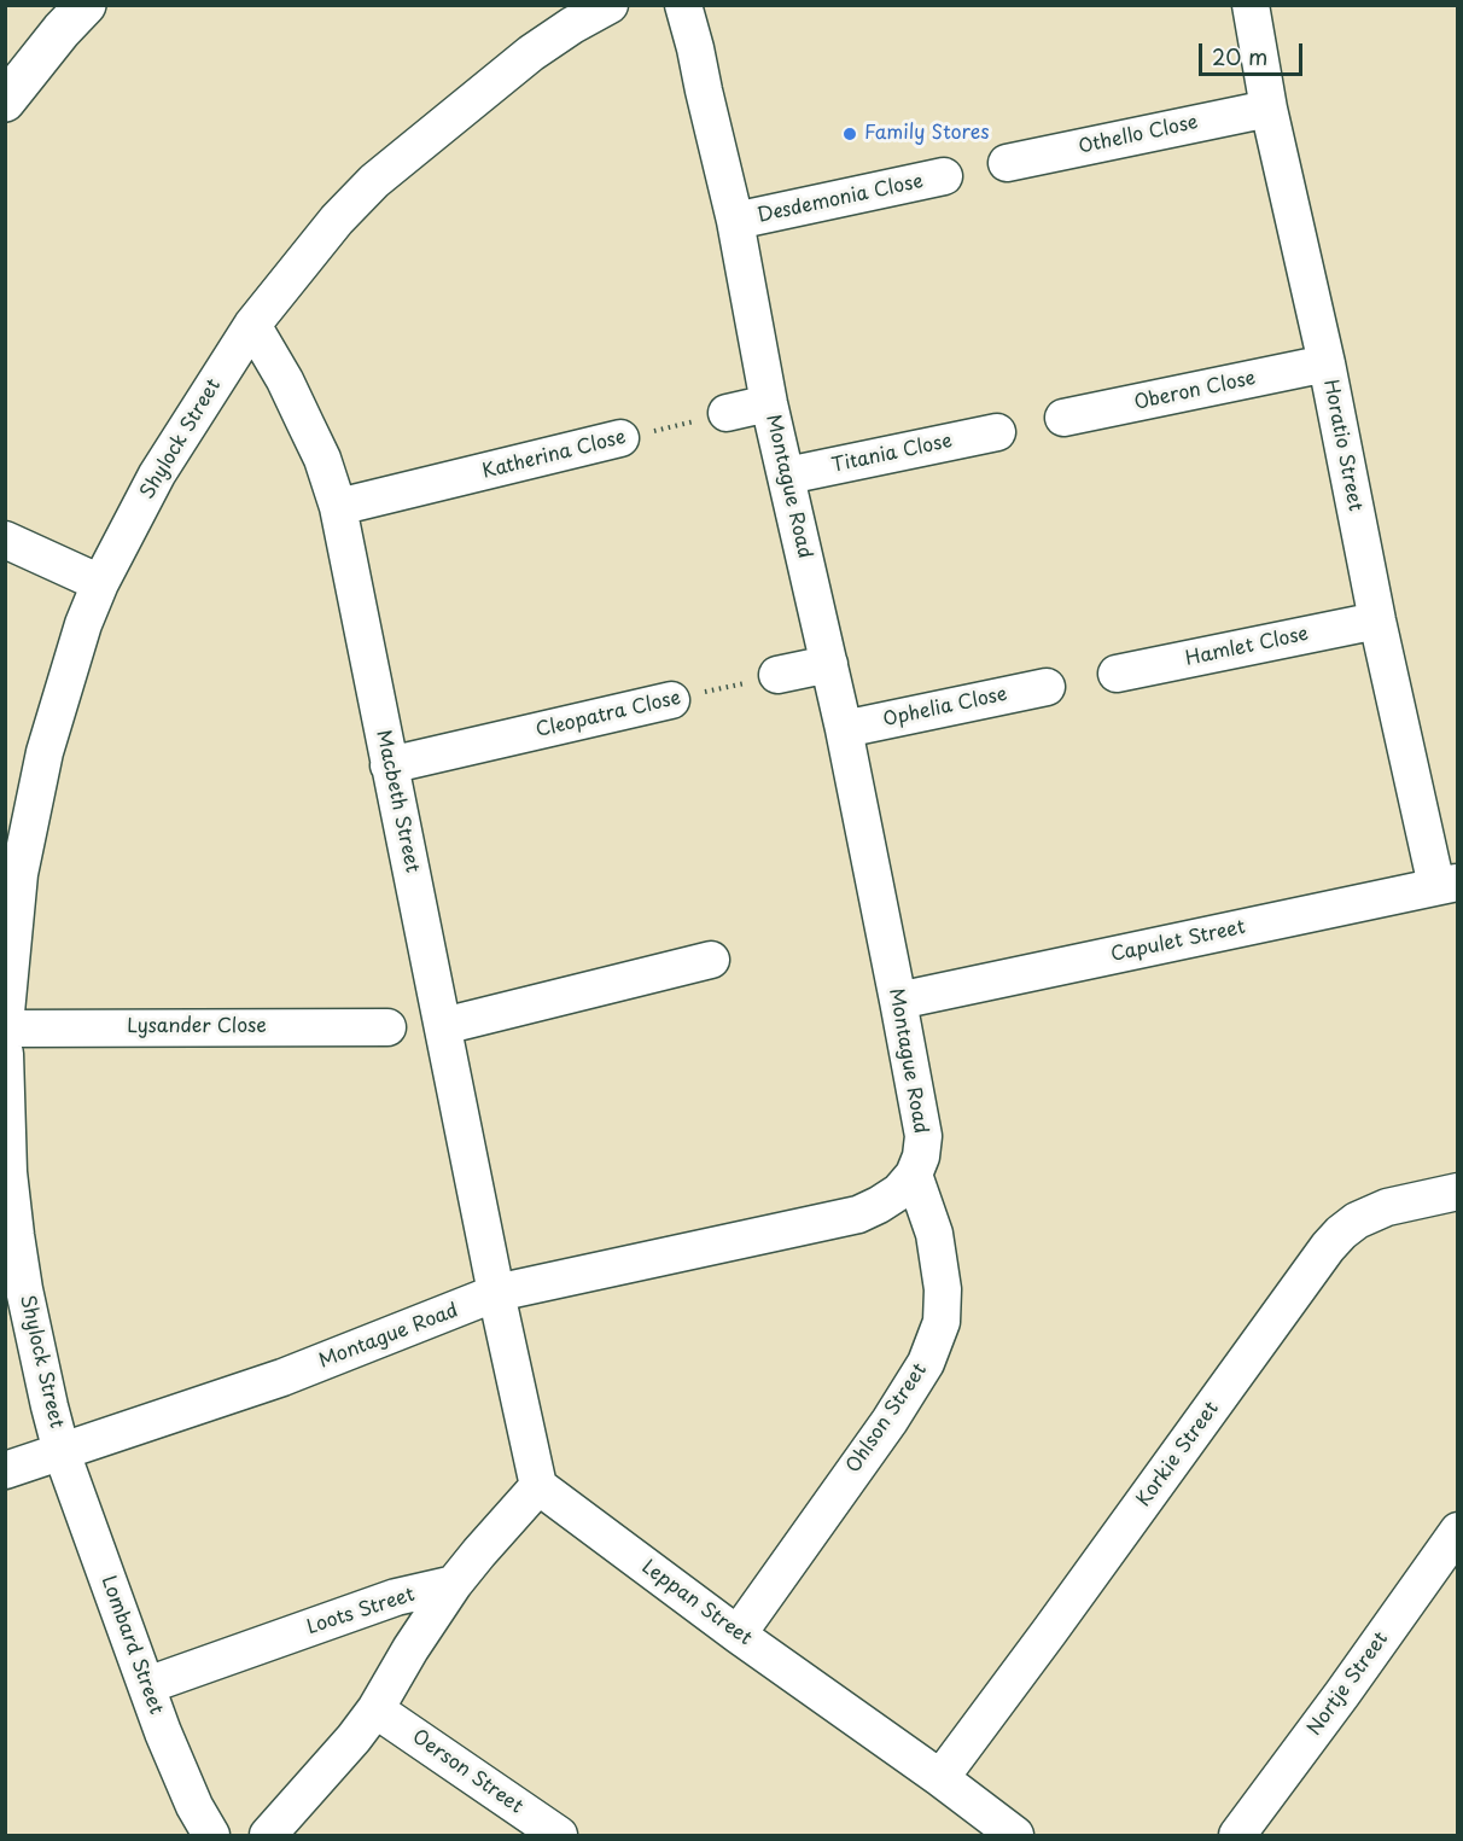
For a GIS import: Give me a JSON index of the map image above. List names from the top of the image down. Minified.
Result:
{"streets":{"street":["Othello Close","Desdemonia Close","Oberon Close","Shylock Street","Horatio Street","Titania Close","Katherina Close","Montague Road","Hamlet Close","Ophelia Close","Cleopatra Close","Macbeth Street","Capulet Street","Lysander Close","Ohlson Street","Korkie Street","Leppan Street","Loots Street","Lombard Street","Nortje Street","Oerson Street"]},"crossings":[["Othello Close","Horatio Street"],["Desdemonia Close","Montague Road"],["Oberon Close","Horatio Street"],["Shylock Street","Montague Road"],["Shylock Street","Macbeth Street"],["Shylock Street","Lysander Close"],["Shylock Street","Lombard Street"],["Horatio Street","Hamlet Close"],["Horatio Street","Capulet Street"],["Titania Close","Montague Road"],["Katherina Close","Macbeth Street"],["Montague Road","Ophelia Close"],["Montague Road","Macbeth Street"],["Montague Road","Capulet Street"],["Montague Road","Ohlson Street"],["Montague Road","Lombard Street"],["Cleopatra Close","Macbeth Street"],["Ohlson Street","Leppan Street"],["Korkie Street","Leppan Street"],["Loots Street","Lombard Street"]],"places":["Family Stores"],"scale_bar":"20 m"}
